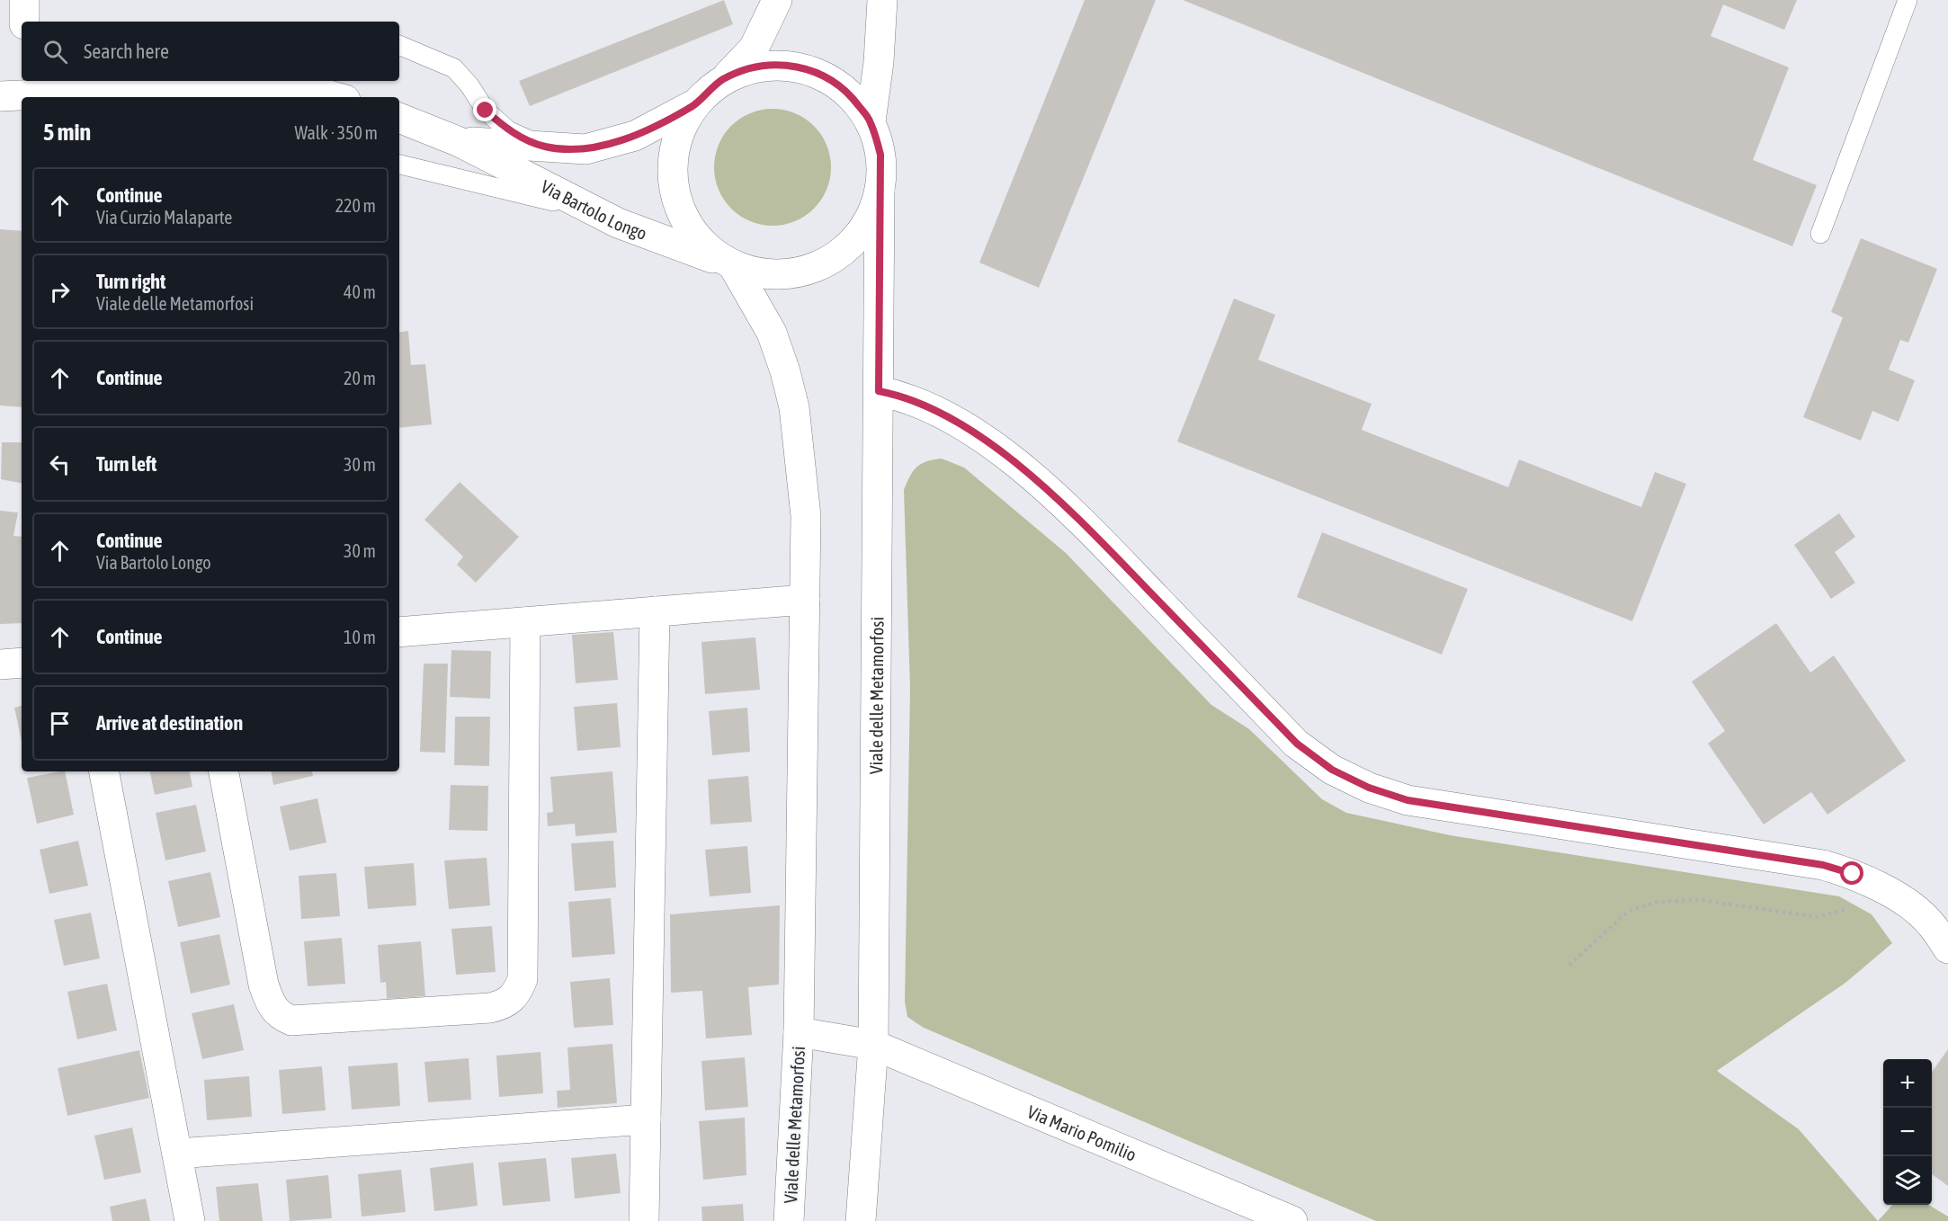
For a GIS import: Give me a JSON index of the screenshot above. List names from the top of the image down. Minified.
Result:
{"streets":{"street":["Via Bartolo Longo","Viale delle Metamorfosi","Via Mario Pomilio"]},"crossings":[["Via Bartolo Longo","Viale delle Metamorfosi"],["Viale delle Metamorfosi","Via Mario Pomilio"]],"page":{"search":"Search here","heading":["5 min","Walk · 350 m"],"list":[["Continue","Via Curzio Malaparte","220 m"],["Turn right","Viale delle Metamorfosi","40 m"],["Continue","20 m"],["Turn left","30 m"],["Continue","Via Bartolo Longo","30 m"],["Continue","10 m"],"Arrive at destination"],"map_buttons":["+","−"]}}
